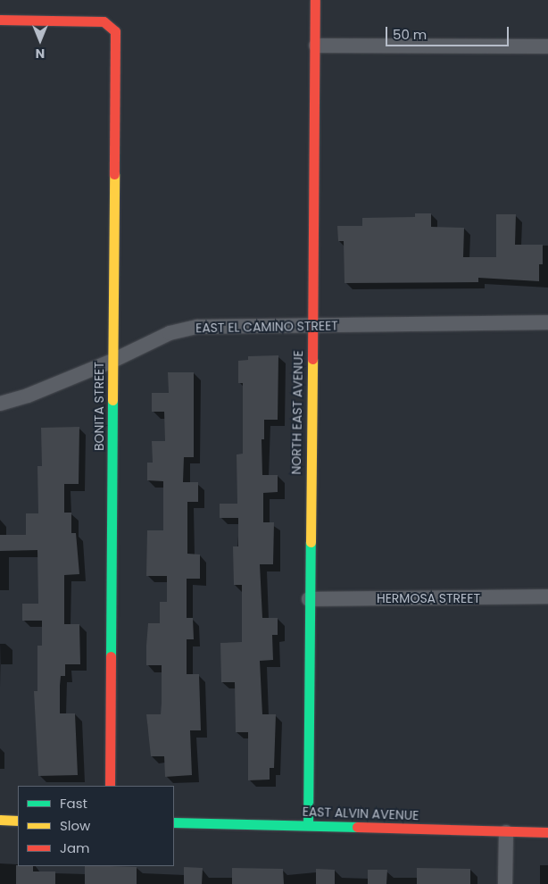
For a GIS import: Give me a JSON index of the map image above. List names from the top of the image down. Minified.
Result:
{"streets":{"street":["EAST EL CAMINO STREET","BONITA STREET","NORTH EAST AVENUE","HERMOSA STREET","EAST ALVIN AVENUE"]},"crossings":[["EAST EL CAMINO STREET","BONITA STREET"],["EAST EL CAMINO STREET","NORTH EAST AVENUE"],["NORTH EAST AVENUE","HERMOSA STREET"],["NORTH EAST AVENUE","EAST ALVIN AVENUE"]],"legend":["Fast","Slow","Jam"],"scale_bar":"50 m","north":"bottom"}
